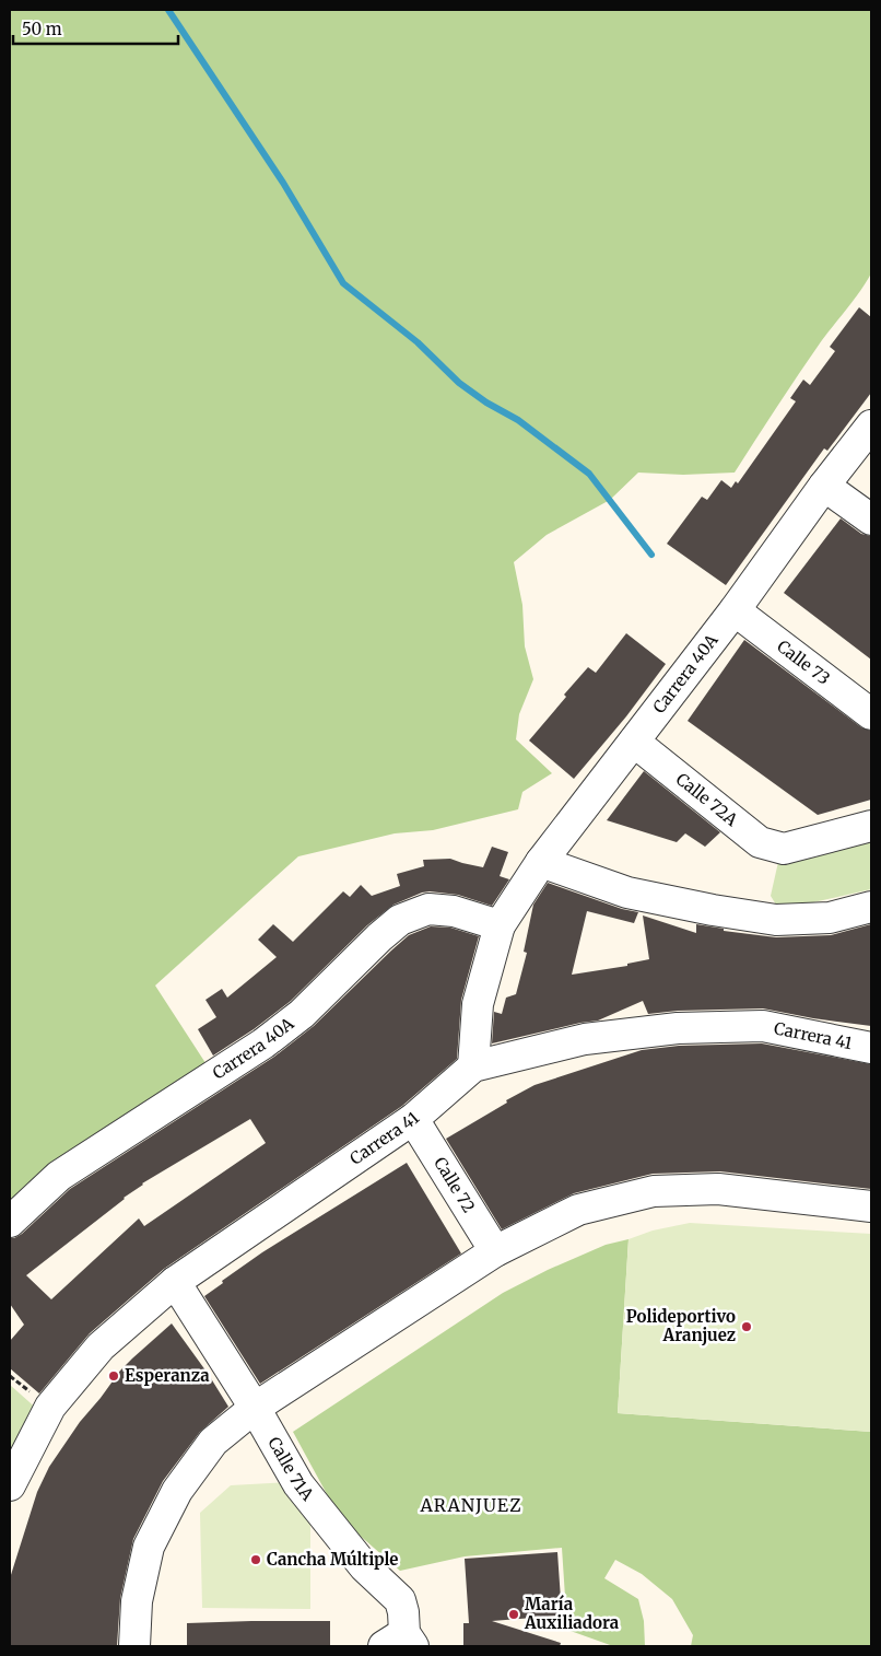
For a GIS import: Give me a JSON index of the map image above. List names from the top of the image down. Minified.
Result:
{"streets":{"street":["Calle 73","Carrera 40A","Calle 72A","Carrera 41","Calle 72","Calle 71A"]},"crossings":[["Calle 73","Carrera 40A"],["Carrera 40A","Calle 72A"],["Carrera 40A","Carrera 41"],["Carrera 41","Calle 72"],["Carrera 41","Calle 71A"]],"districts":["ARANJUEZ"],"places":["Polideportivo Aranjuez","Esperanza","Cancha Múltiple","María Auxiliadora"],"scale_bar":"50 m"}
